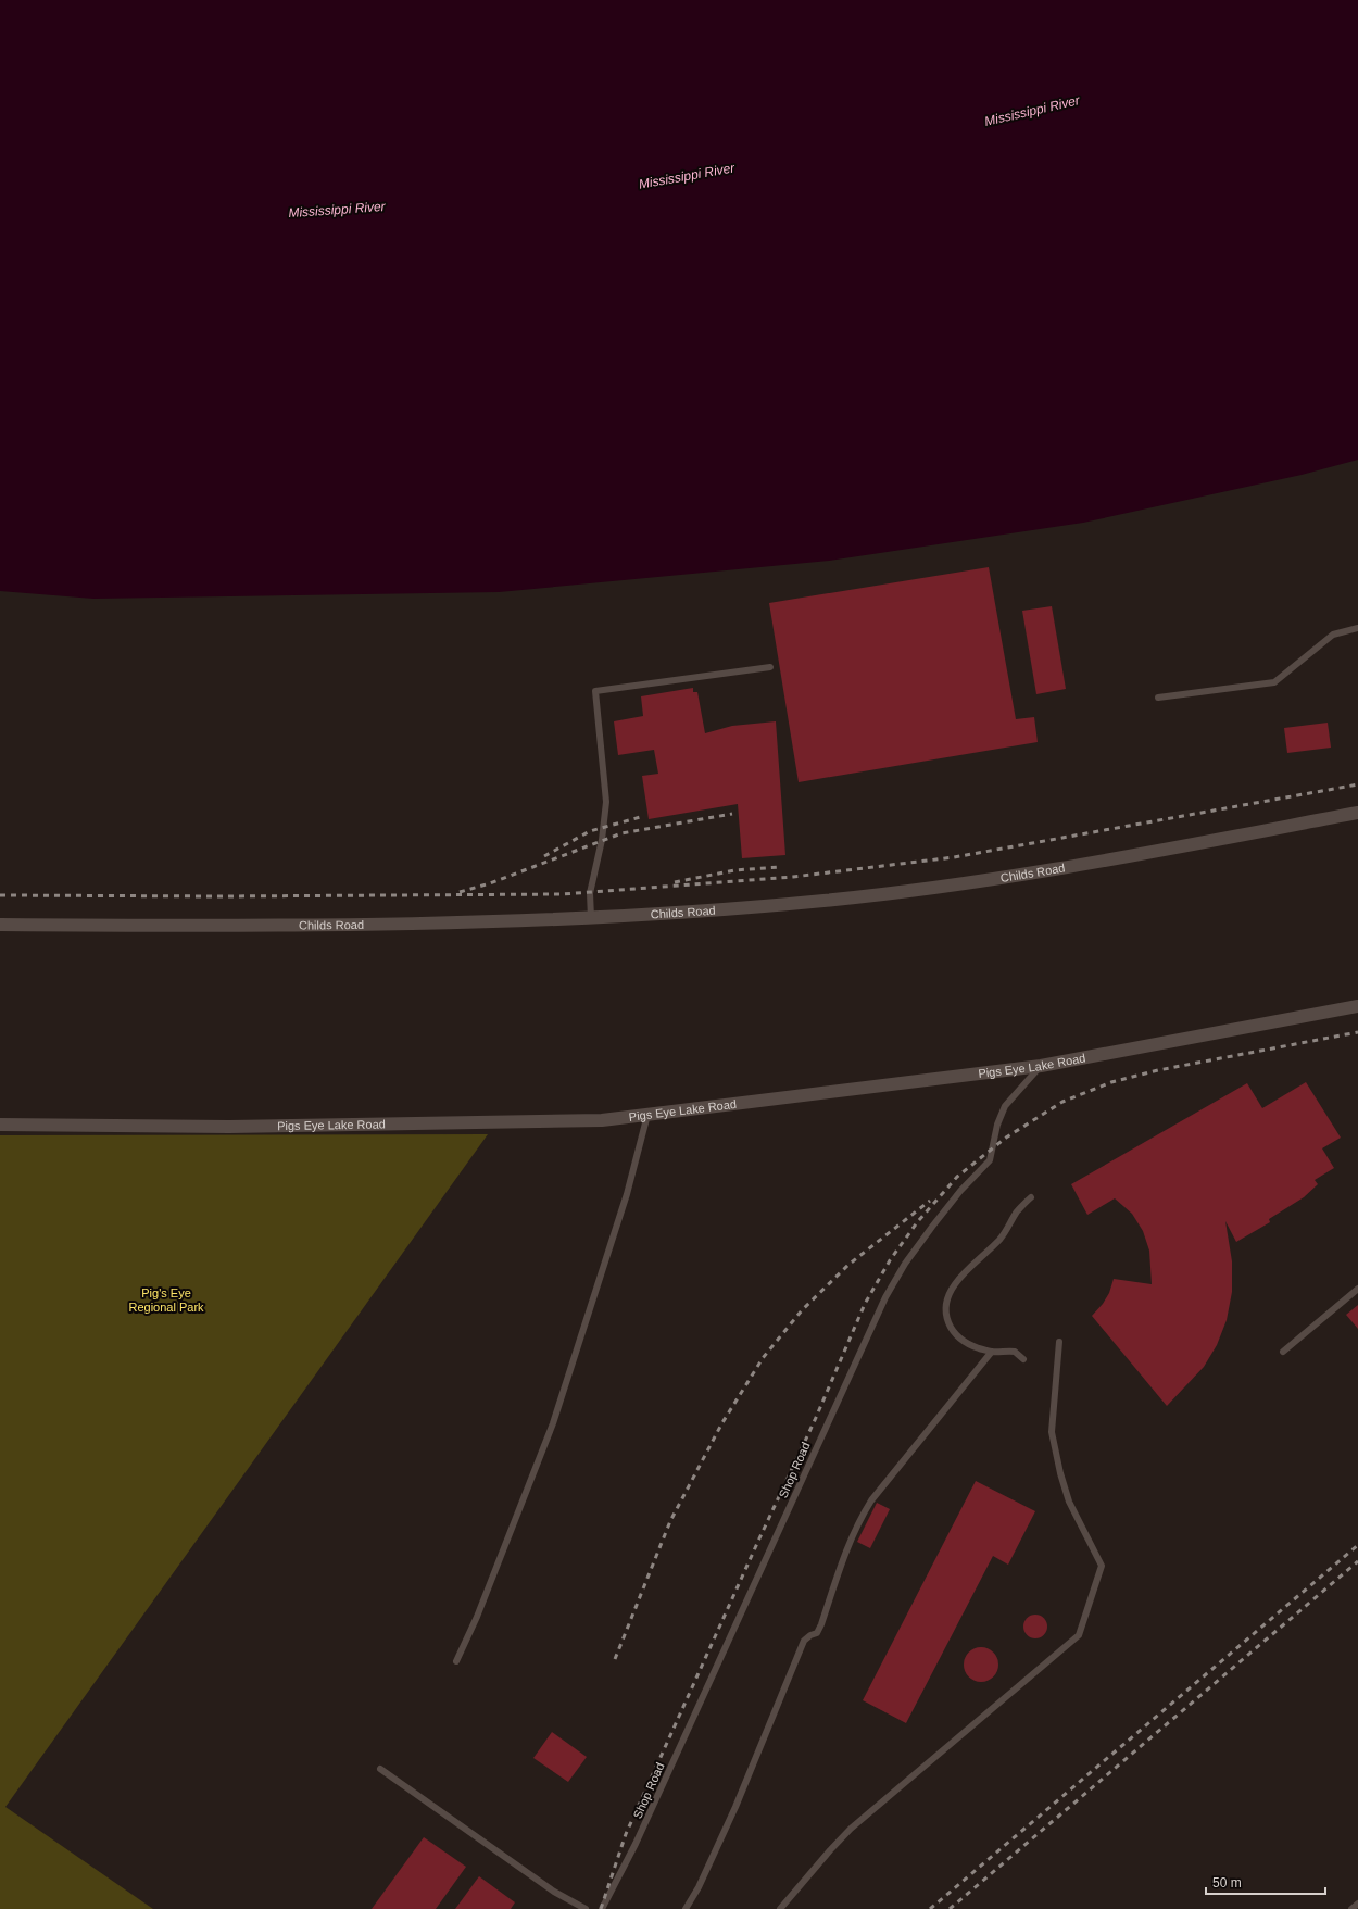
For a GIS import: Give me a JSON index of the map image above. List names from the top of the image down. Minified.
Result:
{"streets":{"street":["Childs Road","Pigs Eye Lake Road"],"lane":["Shop Road"]},"crossings":[["Pigs Eye Lake Road","Shop Road"]],"water":["Mississippi River"],"parks":["Pig's Eye Regional Park"],"scale_bar":"50 m"}
